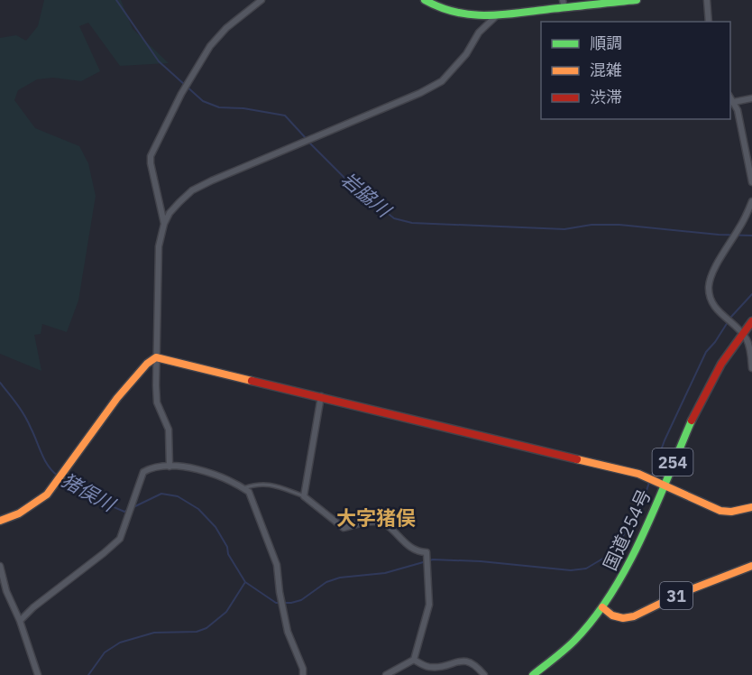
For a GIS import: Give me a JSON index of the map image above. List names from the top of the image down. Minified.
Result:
{"streets":{"main road":["254","国道254号","31"]},"crossings":[["国道254号","31"]],"districts":["大字猪俣"],"water":["岩脇川","猪俣川"],"legend":["順調","混雑","渋滞"]}
